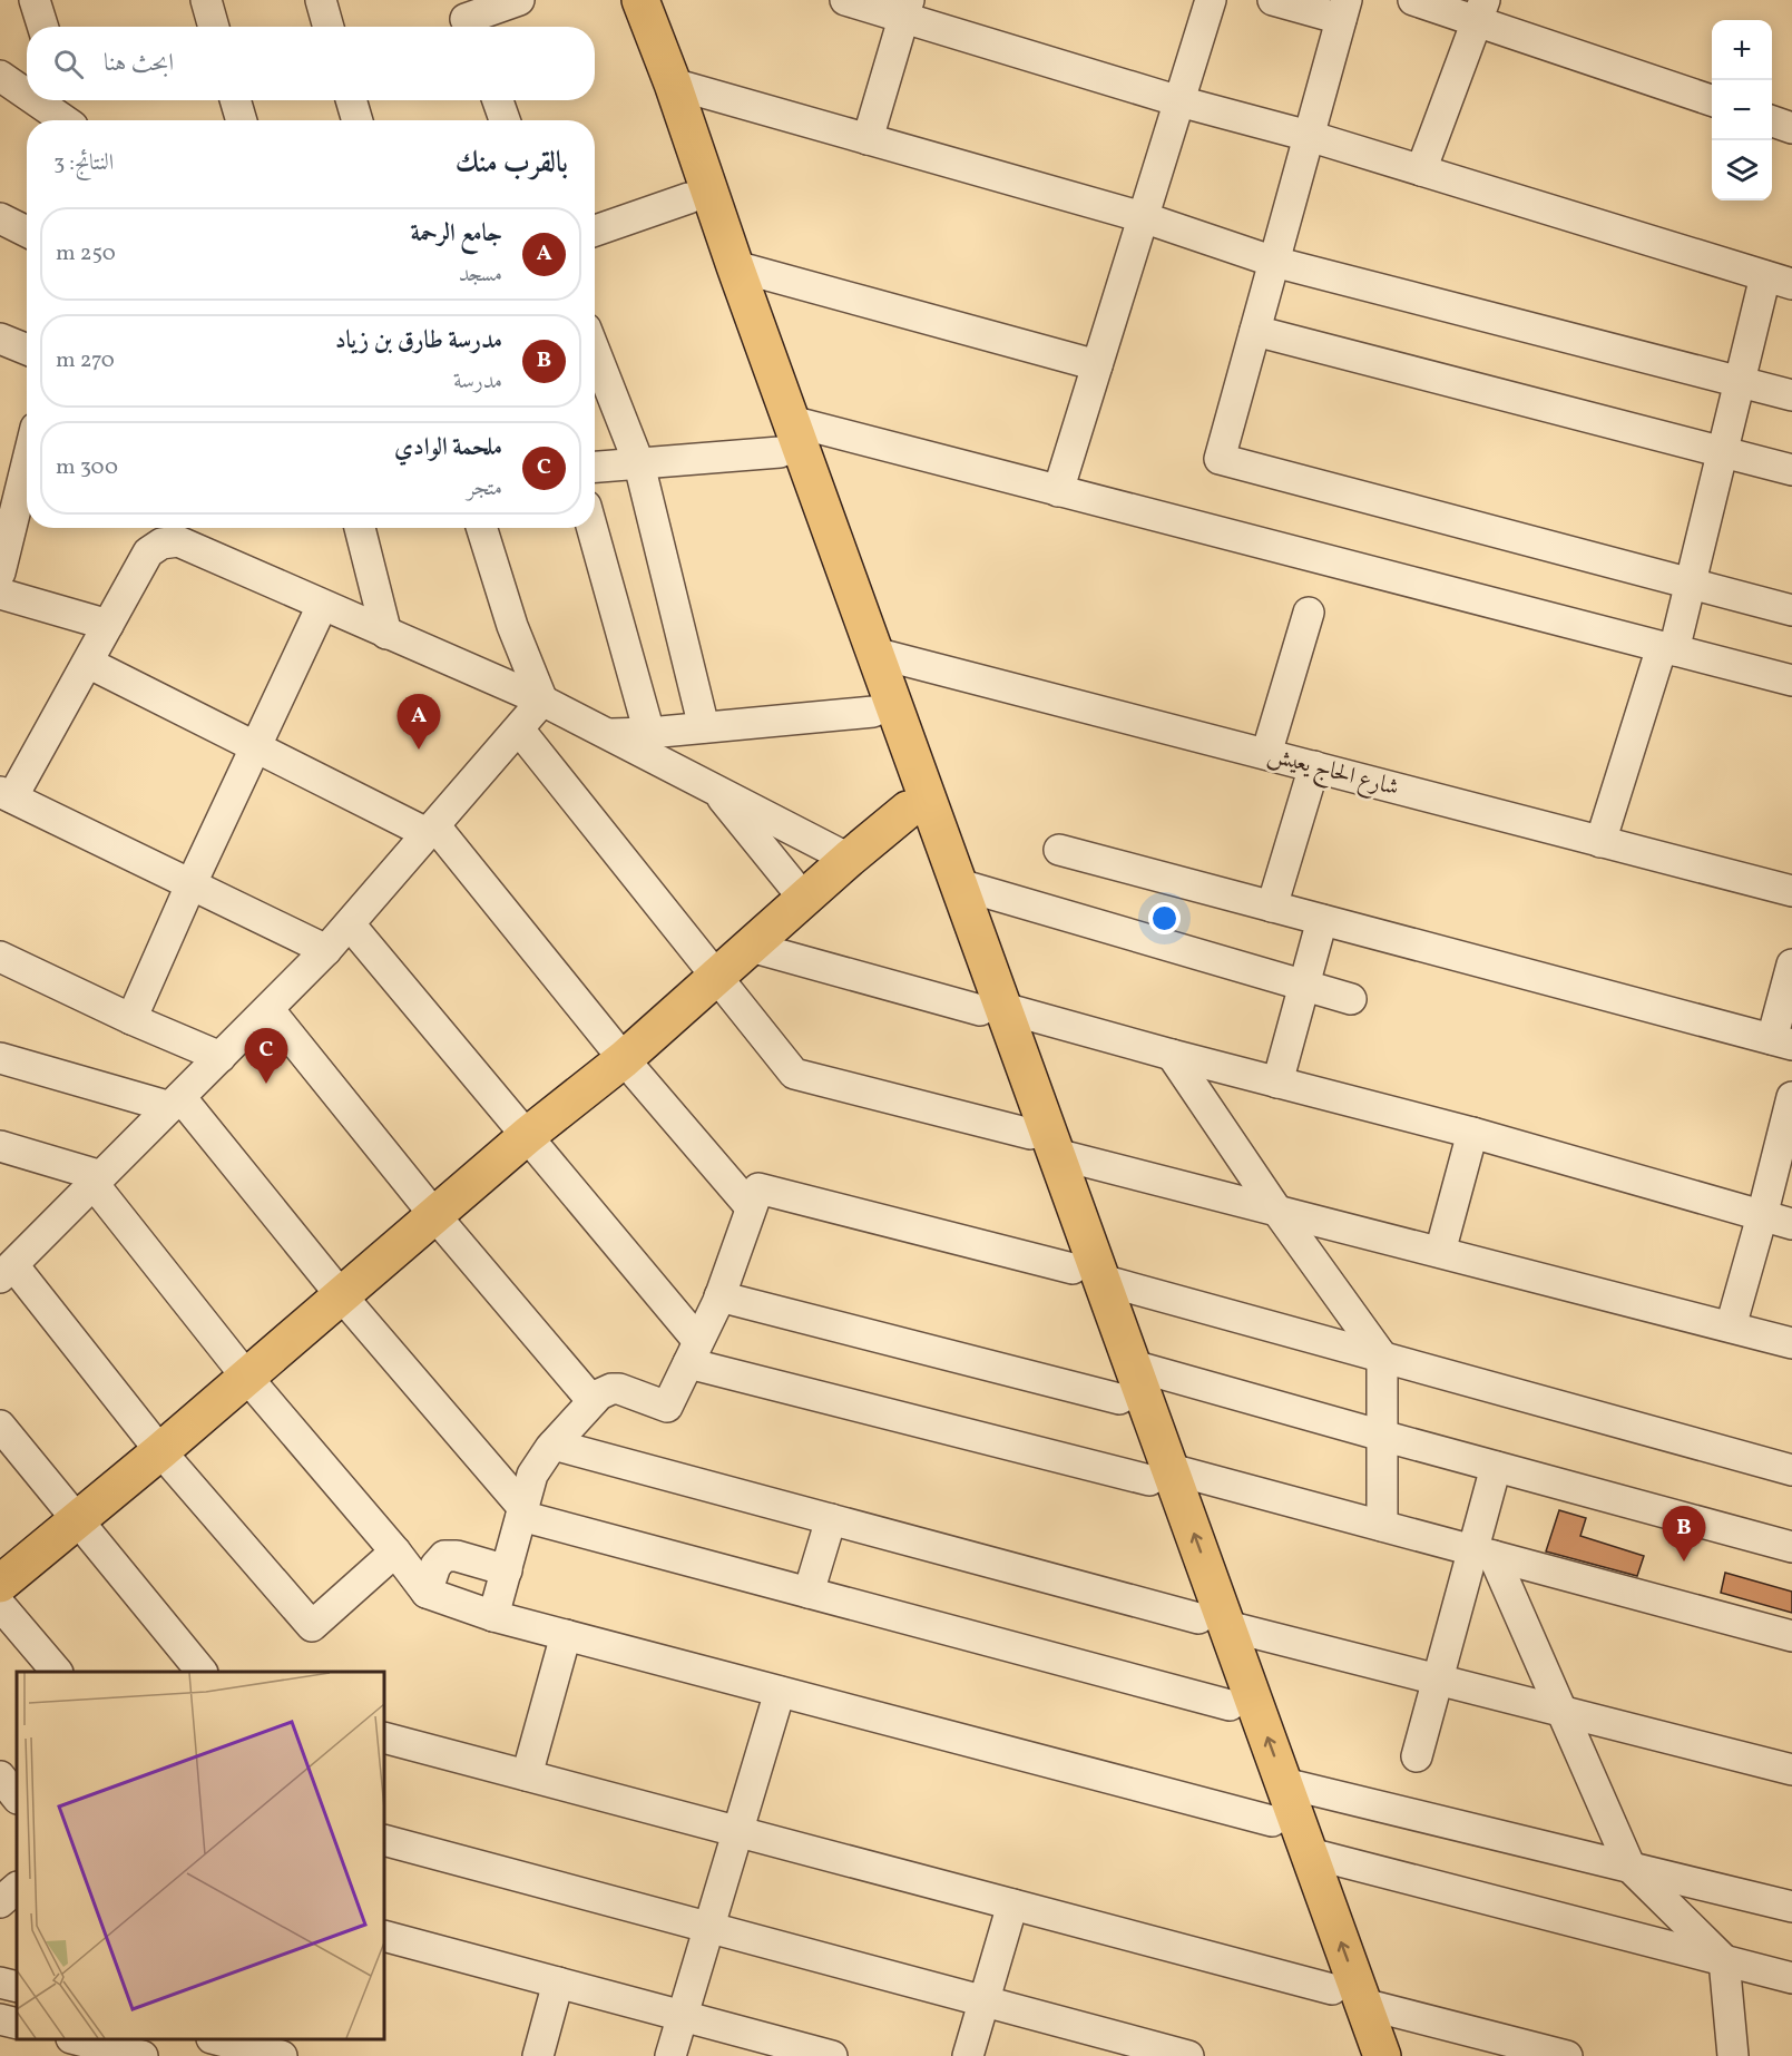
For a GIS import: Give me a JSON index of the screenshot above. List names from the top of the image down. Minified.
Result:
{"streets":{"street":["شارع الحاج يعيش"]},"page":{"map_buttons":["+","−"],"search":"ابحث هنا","heading":["بالقرب منك","النتائج: 3"],"list":[{"mark":"A","name":"جامع الرحمة","note":"مسجد","value":"250 m"},{"mark":"B","name":"مدرسة طارق بن زياد","note":"مدرسة","value":"270 m"},{"mark":"C","name":"ملحمة الوادي","note":"متجر","value":"300 m"}],"pins":["A","C","B"]}}
